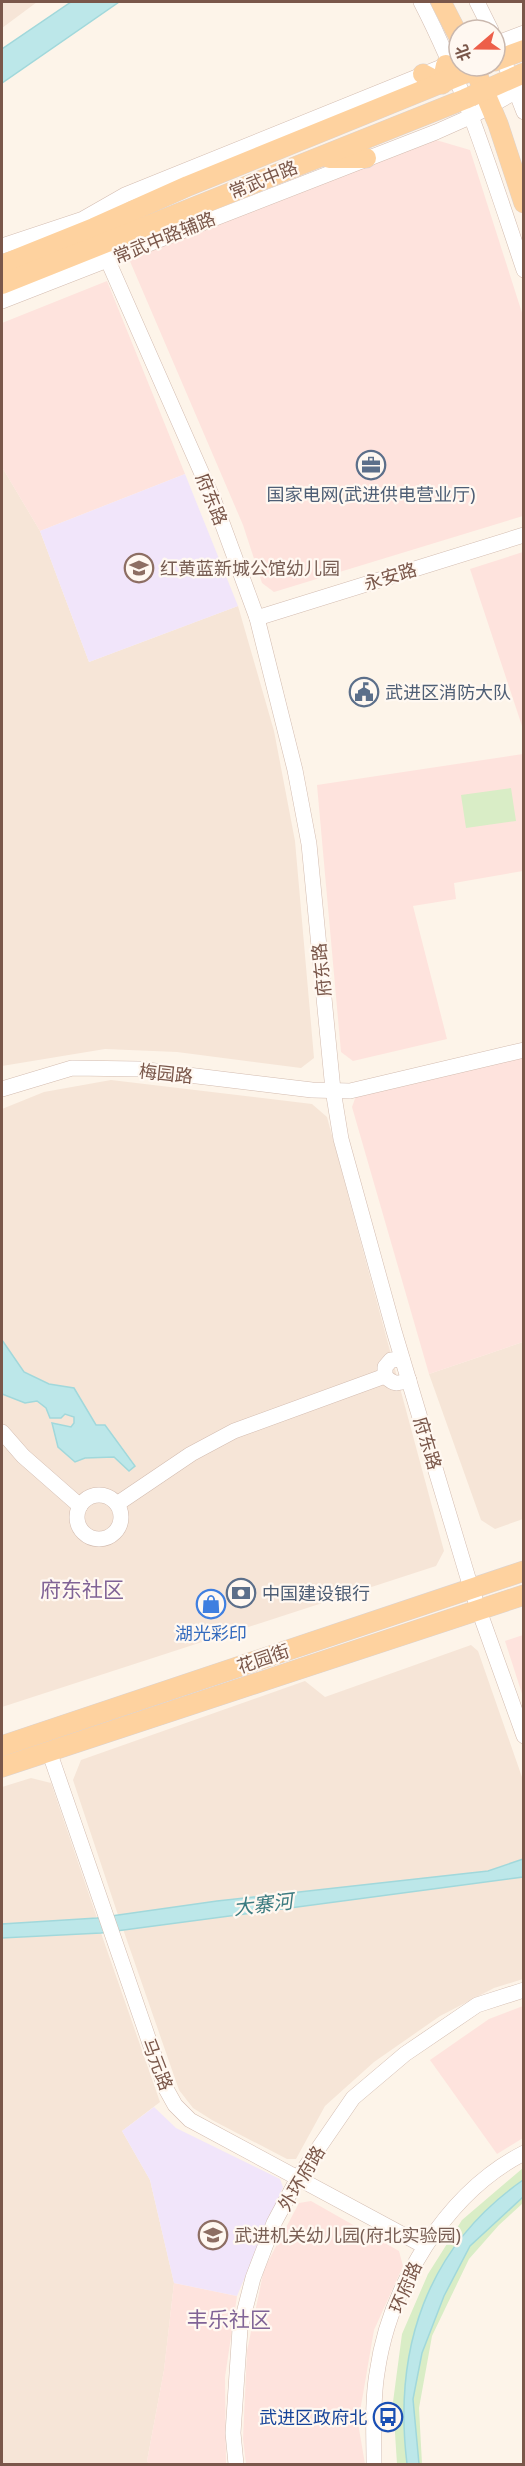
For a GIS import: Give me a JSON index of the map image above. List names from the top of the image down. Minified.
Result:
{"streets":{"main road":["常武中路","花园街"],"street":["常武中路辅路","府东路","永安路","梅园路","马元路","外环府路","环府路"]},"crossings":[["常武中路","常武中路辅路"],["常武中路","府东路"],["常武中路辅路","府东路"],["府东路","永安路"],["府东路","梅园路"],["府东路","花园街"],["花园街","马元路"],["马元路","外环府路"],["马元路","环府路"]],"districts":["府东社区","丰乐社区"],"water":["大寨河"],"places":{"office":["国家电网(武进供电营业厅)"],"school or university":["红黄蓝新城公馆幼儿园","武进机关幼儿园(府北实验园)"],"public building":["武进区消防大队"],"bank":["中国建设银行"],"shop":["湖光彩印"],"bus stop":["武进区政府北"]},"north":"left"}
